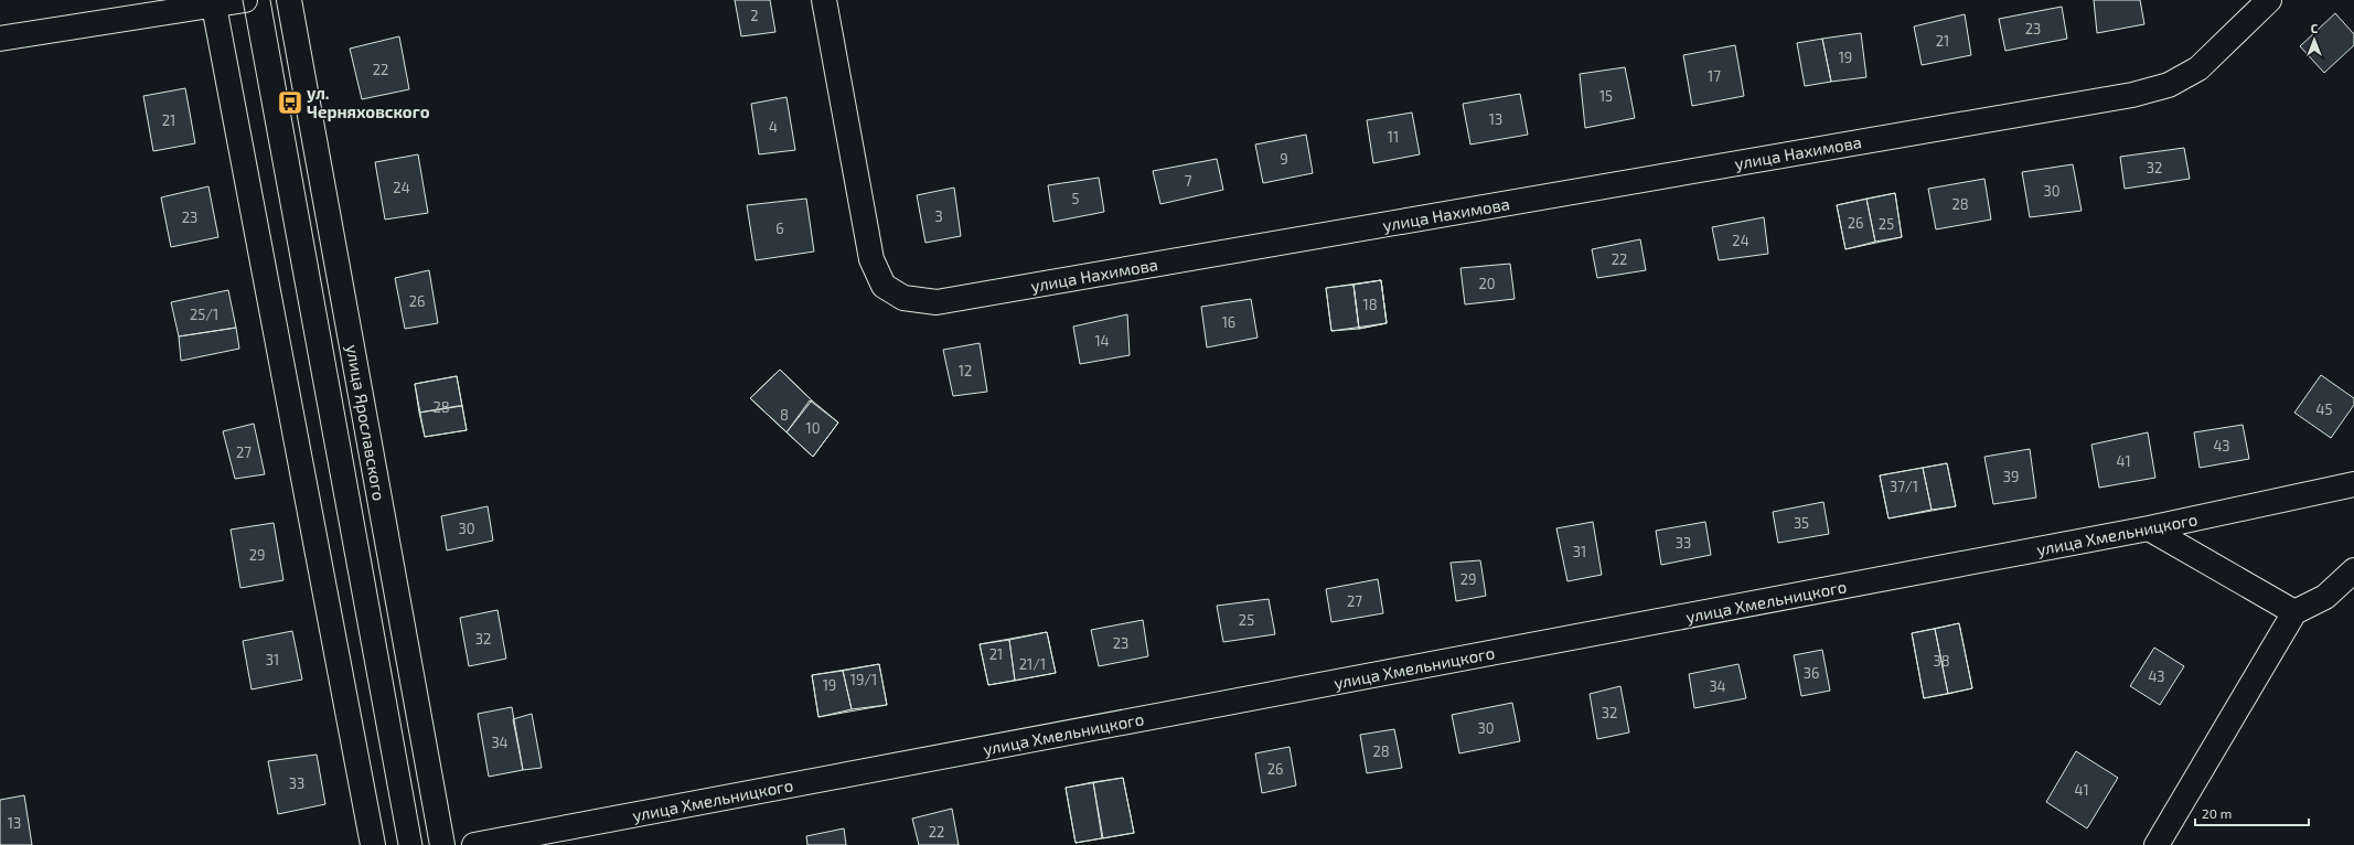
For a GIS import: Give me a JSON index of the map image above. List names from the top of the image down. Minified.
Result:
{"streets":{"street":["улица Нахимова","улица Ярославского","улица Хмельницкого"]},"places":{"bus stop":["ул. Черняховского"]},"house_numbers":["2","23","21","19","22","17","15","13","21","4","11","9","32","7","24","30","5","28","3","23","26","25","6","24","22","20","26","18","25/1","16","14","12","28","45","8","10","43","27","41","39","37/1","35","30","33","31","29","29","27","25","32","23","21","31","38","21/1","36","43","19/1","19","34","32","30","34","28","26","33","41","13","22"],"scale_bar":"20 m","north":"top"}
